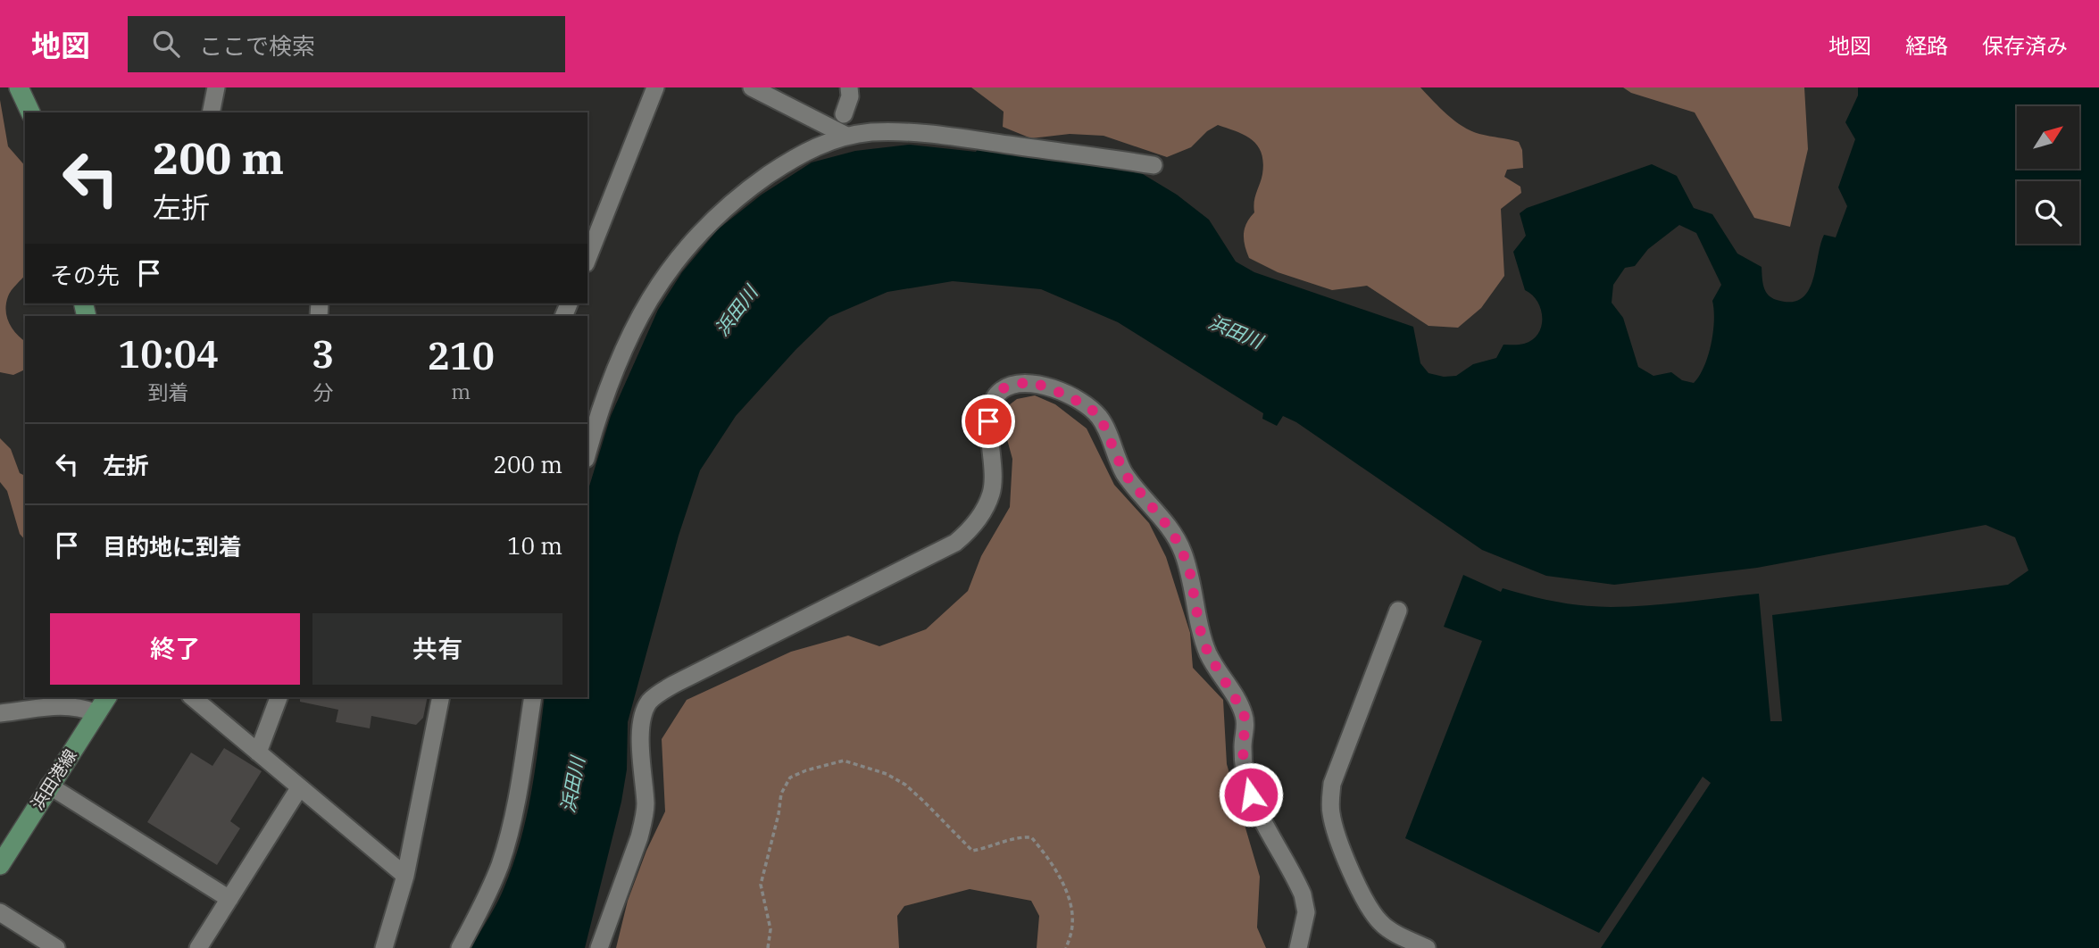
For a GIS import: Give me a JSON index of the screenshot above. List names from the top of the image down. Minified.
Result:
{"streets":{"main road":["浜田港線"]},"water":["浜田川"],"north":"top right","page":{"header":"地図","search":"ここで検索","nav":["地図","経路","保存済み"],"turn":["200 m","左折"],"then":"その先","eta":["10:04","到着","3","分","210","m"],"list":[{"name":"左折","value":"200 m"},{"name":"目的地に到着","value":"10 m"}],"buttons":["終了","共有"]}}
